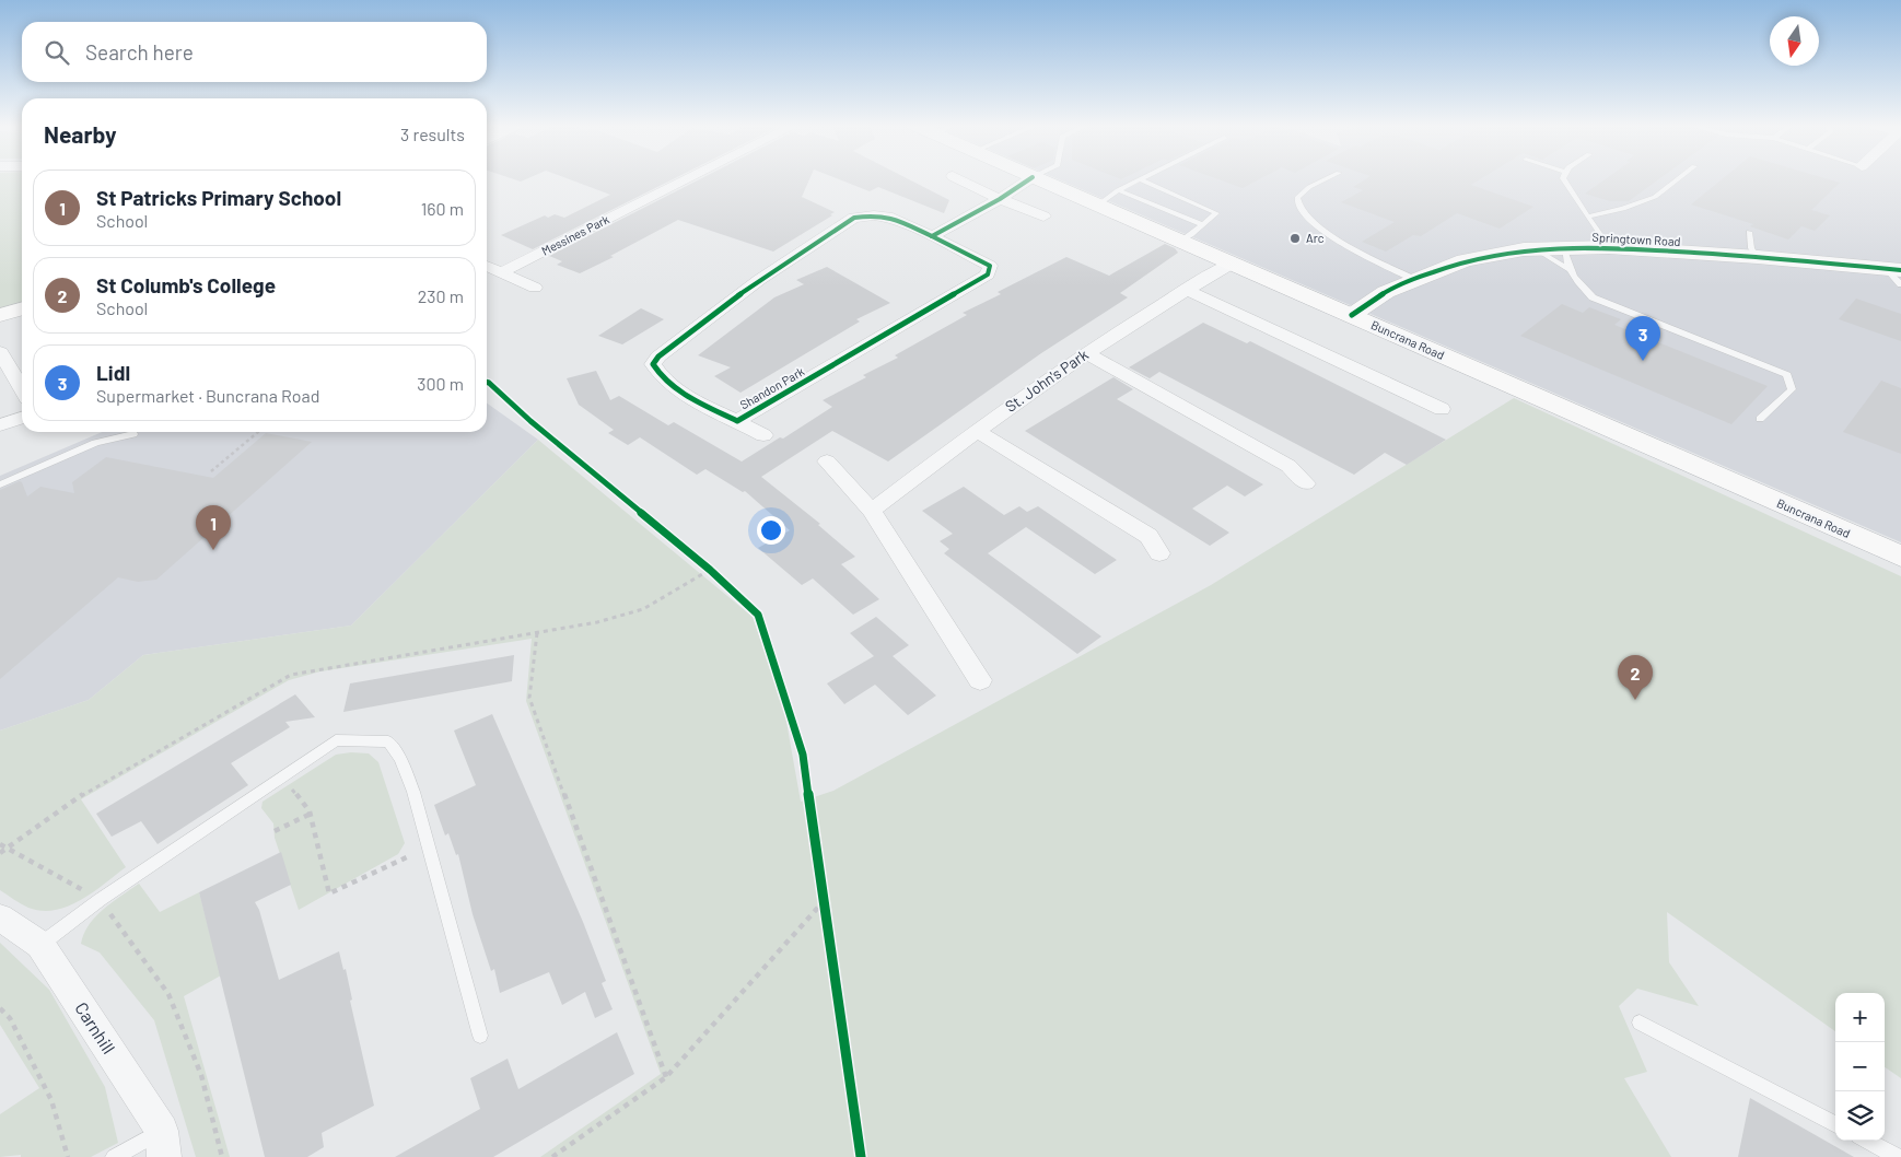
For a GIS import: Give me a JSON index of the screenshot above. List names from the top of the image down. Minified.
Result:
{"streets":{"main road":["Springtown Road","Buncrana Road"],"street":["Messines Park","St. John's Park","Shandon Park","Carnhill"]},"crossings":[["Springtown Road","Buncrana Road"],["Buncrana Road","St. John's Park"]],"places":["Arc"],"north":"bottom","page":{"search":"Search here","heading":["Nearby","3 results"],"list":[{"mark":"1","name":"St Patricks Primary School","note":"School","value":"160 m"},{"mark":"2","name":"St Columb's College","note":"School","value":"230 m"},{"mark":"3","name":"Lidl","note":"Supermarket · Buncrana Road","value":"300 m"}],"pins":["3","1","2"],"map_buttons":["+","−"]}}
